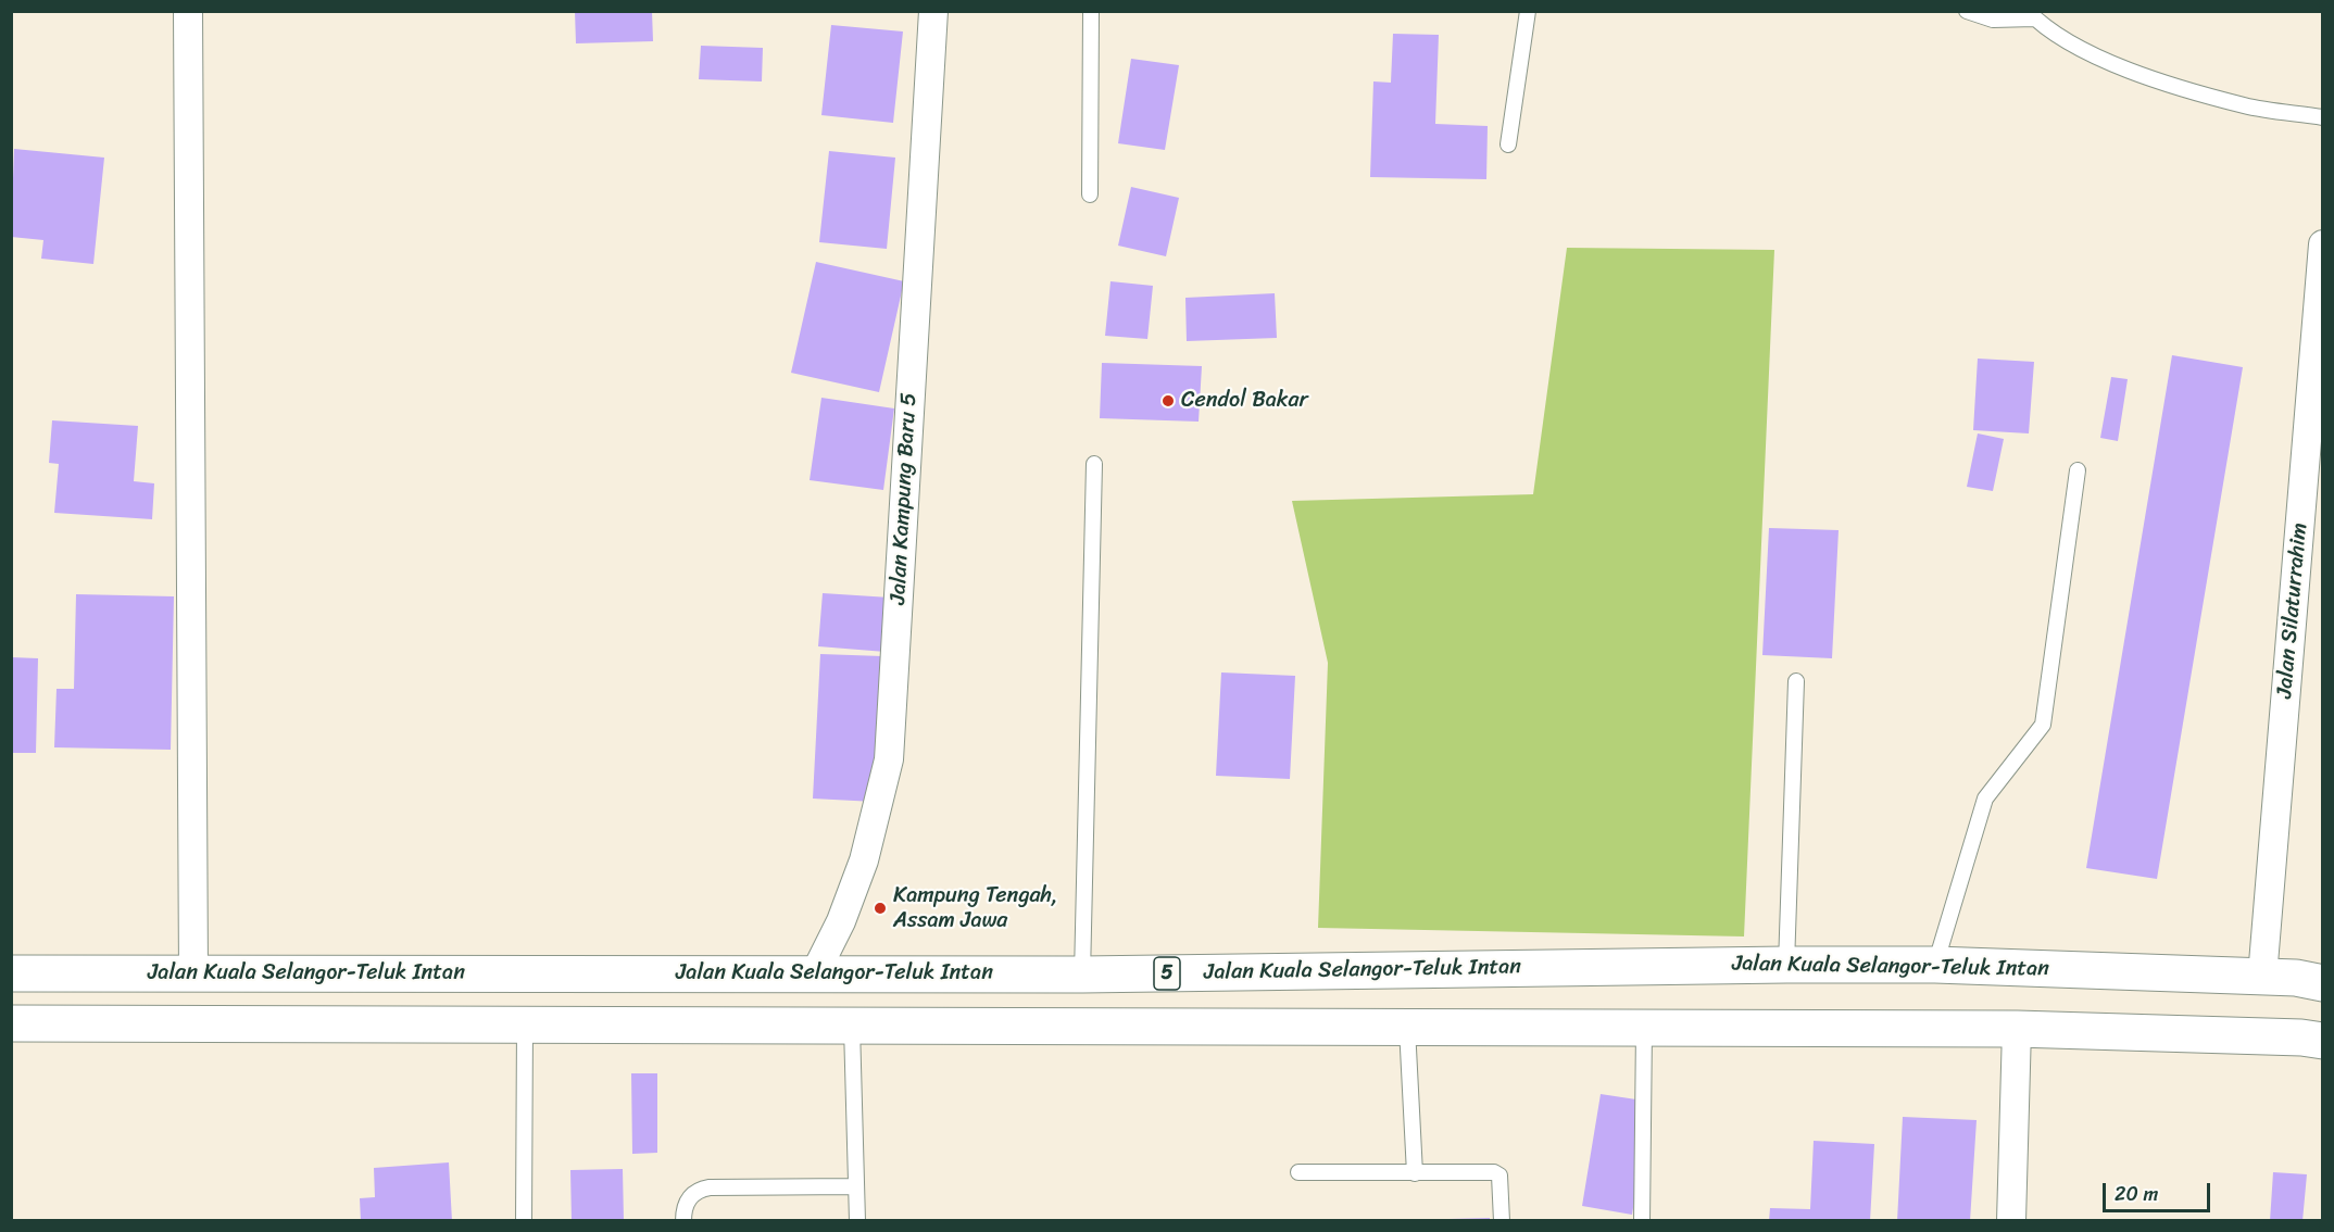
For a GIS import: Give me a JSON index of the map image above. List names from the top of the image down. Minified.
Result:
{"streets":{"highway":["Jalan Kuala Selangor-Teluk Intan","5"],"street":["Jalan Kampung Baru 5","Jalan Silaturrahim"]},"crossings":[["Jalan Kampung Baru 5","Jalan Kuala Selangor-Teluk Intan"],["Jalan Silaturrahim","Jalan Kuala Selangor-Teluk Intan"]],"places":["Cendol Bakar","Kampung Tengah, Assam Jawa"],"scale_bar":"20 m"}
